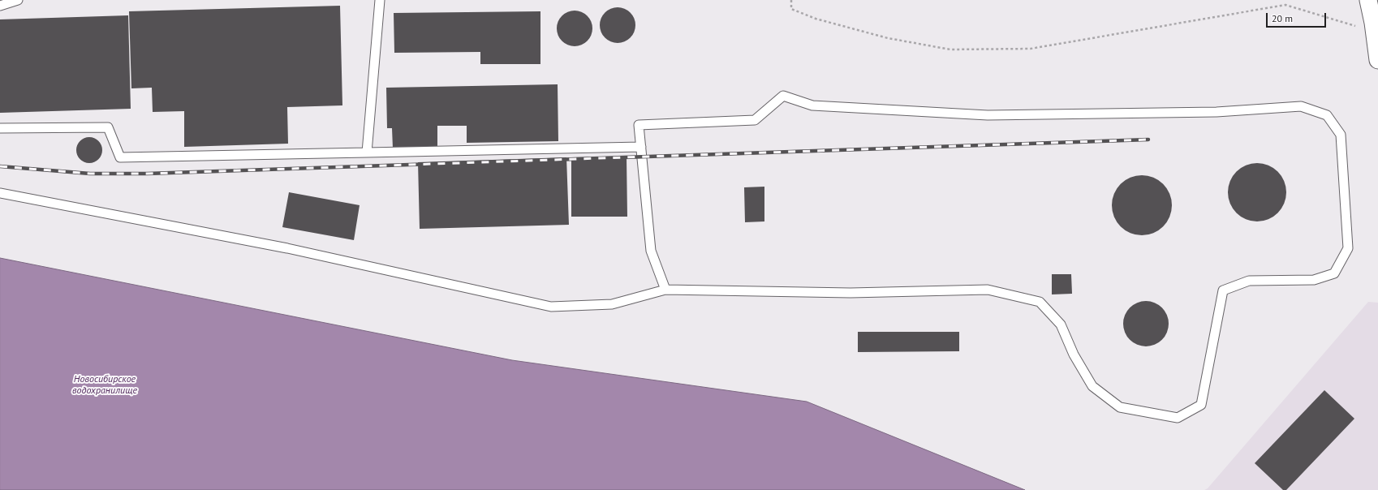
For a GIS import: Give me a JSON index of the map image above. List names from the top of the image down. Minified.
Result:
{"water":["Новосибирское водохранилище"],"scale_bar":"20 m"}
